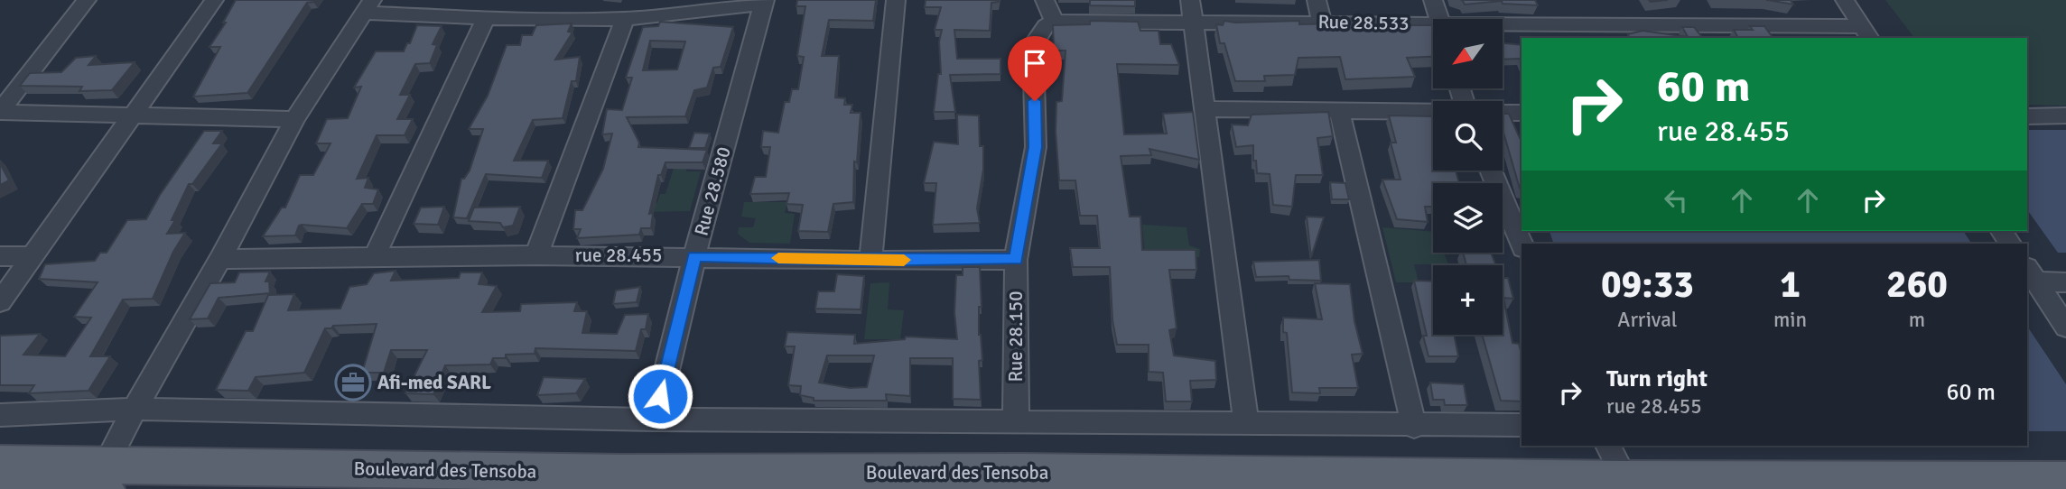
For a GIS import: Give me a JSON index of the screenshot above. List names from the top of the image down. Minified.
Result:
{"streets":{"main road":["Boulevard des Tensoba"],"street":["Rue 28.533","Rue 28.580","rue 28.455","Rue 28.150"]},"crossings":[["Rue 28.533","Rue 28.150"],["Rue 28.580","rue 28.455"],["rue 28.455","Rue 28.150"]],"places":{"office":["Afi-med SARL"]},"north":"bottom left","page":{"map_buttons":"+","turn":["60 m","rue 28.455"],"eta":["09:33","Arrival","1","min","260","m"],"list":[{"name":"Turn right","note":"rue 28.455","value":"60 m"}]}}
